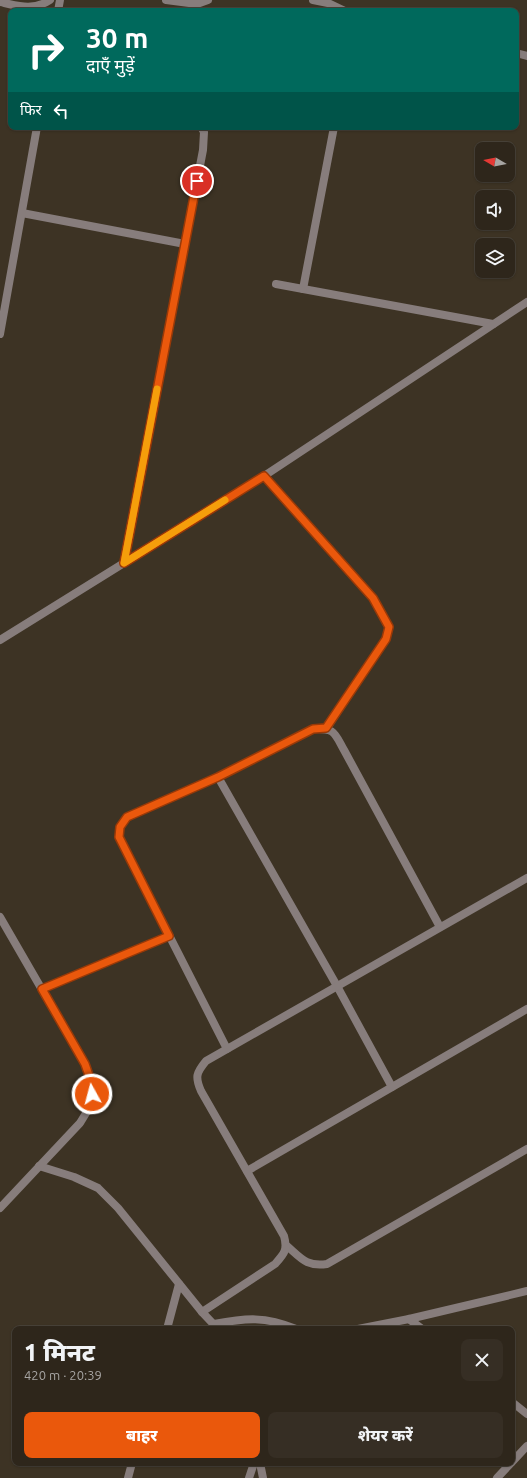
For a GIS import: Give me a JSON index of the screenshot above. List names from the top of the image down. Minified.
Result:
{"north":"left","page":{"turn":["30 m","दाएँ मुड़ें"],"then":"फिर","heading":["1 मिनट","420 m · 20:39"],"buttons":["बाहर","शेयर करें"]}}
